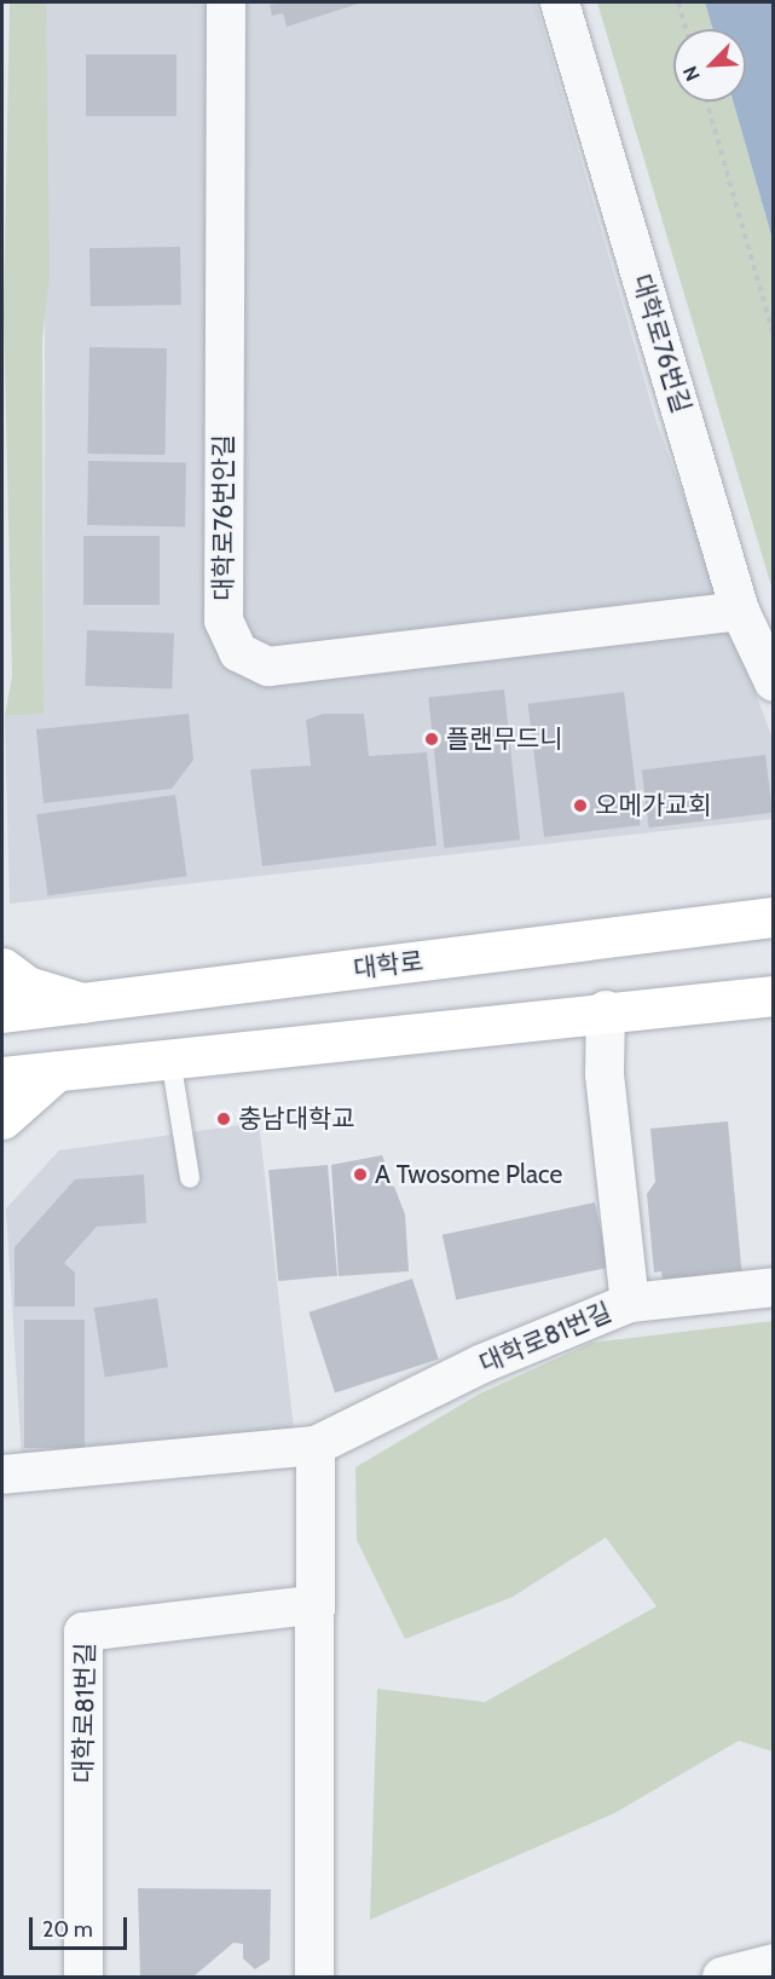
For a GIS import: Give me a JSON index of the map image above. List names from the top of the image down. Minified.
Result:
{"streets":{"street":["대학로76번길","대학로76번안길","대학로","대학로81번길"]},"crossings":[["대학로76번길","대학로76번안길"]],"places":["플랜무드니","오메가교회","충남대학교","A Twosome Place"],"scale_bar":"20 m","north":"bottom left"}
